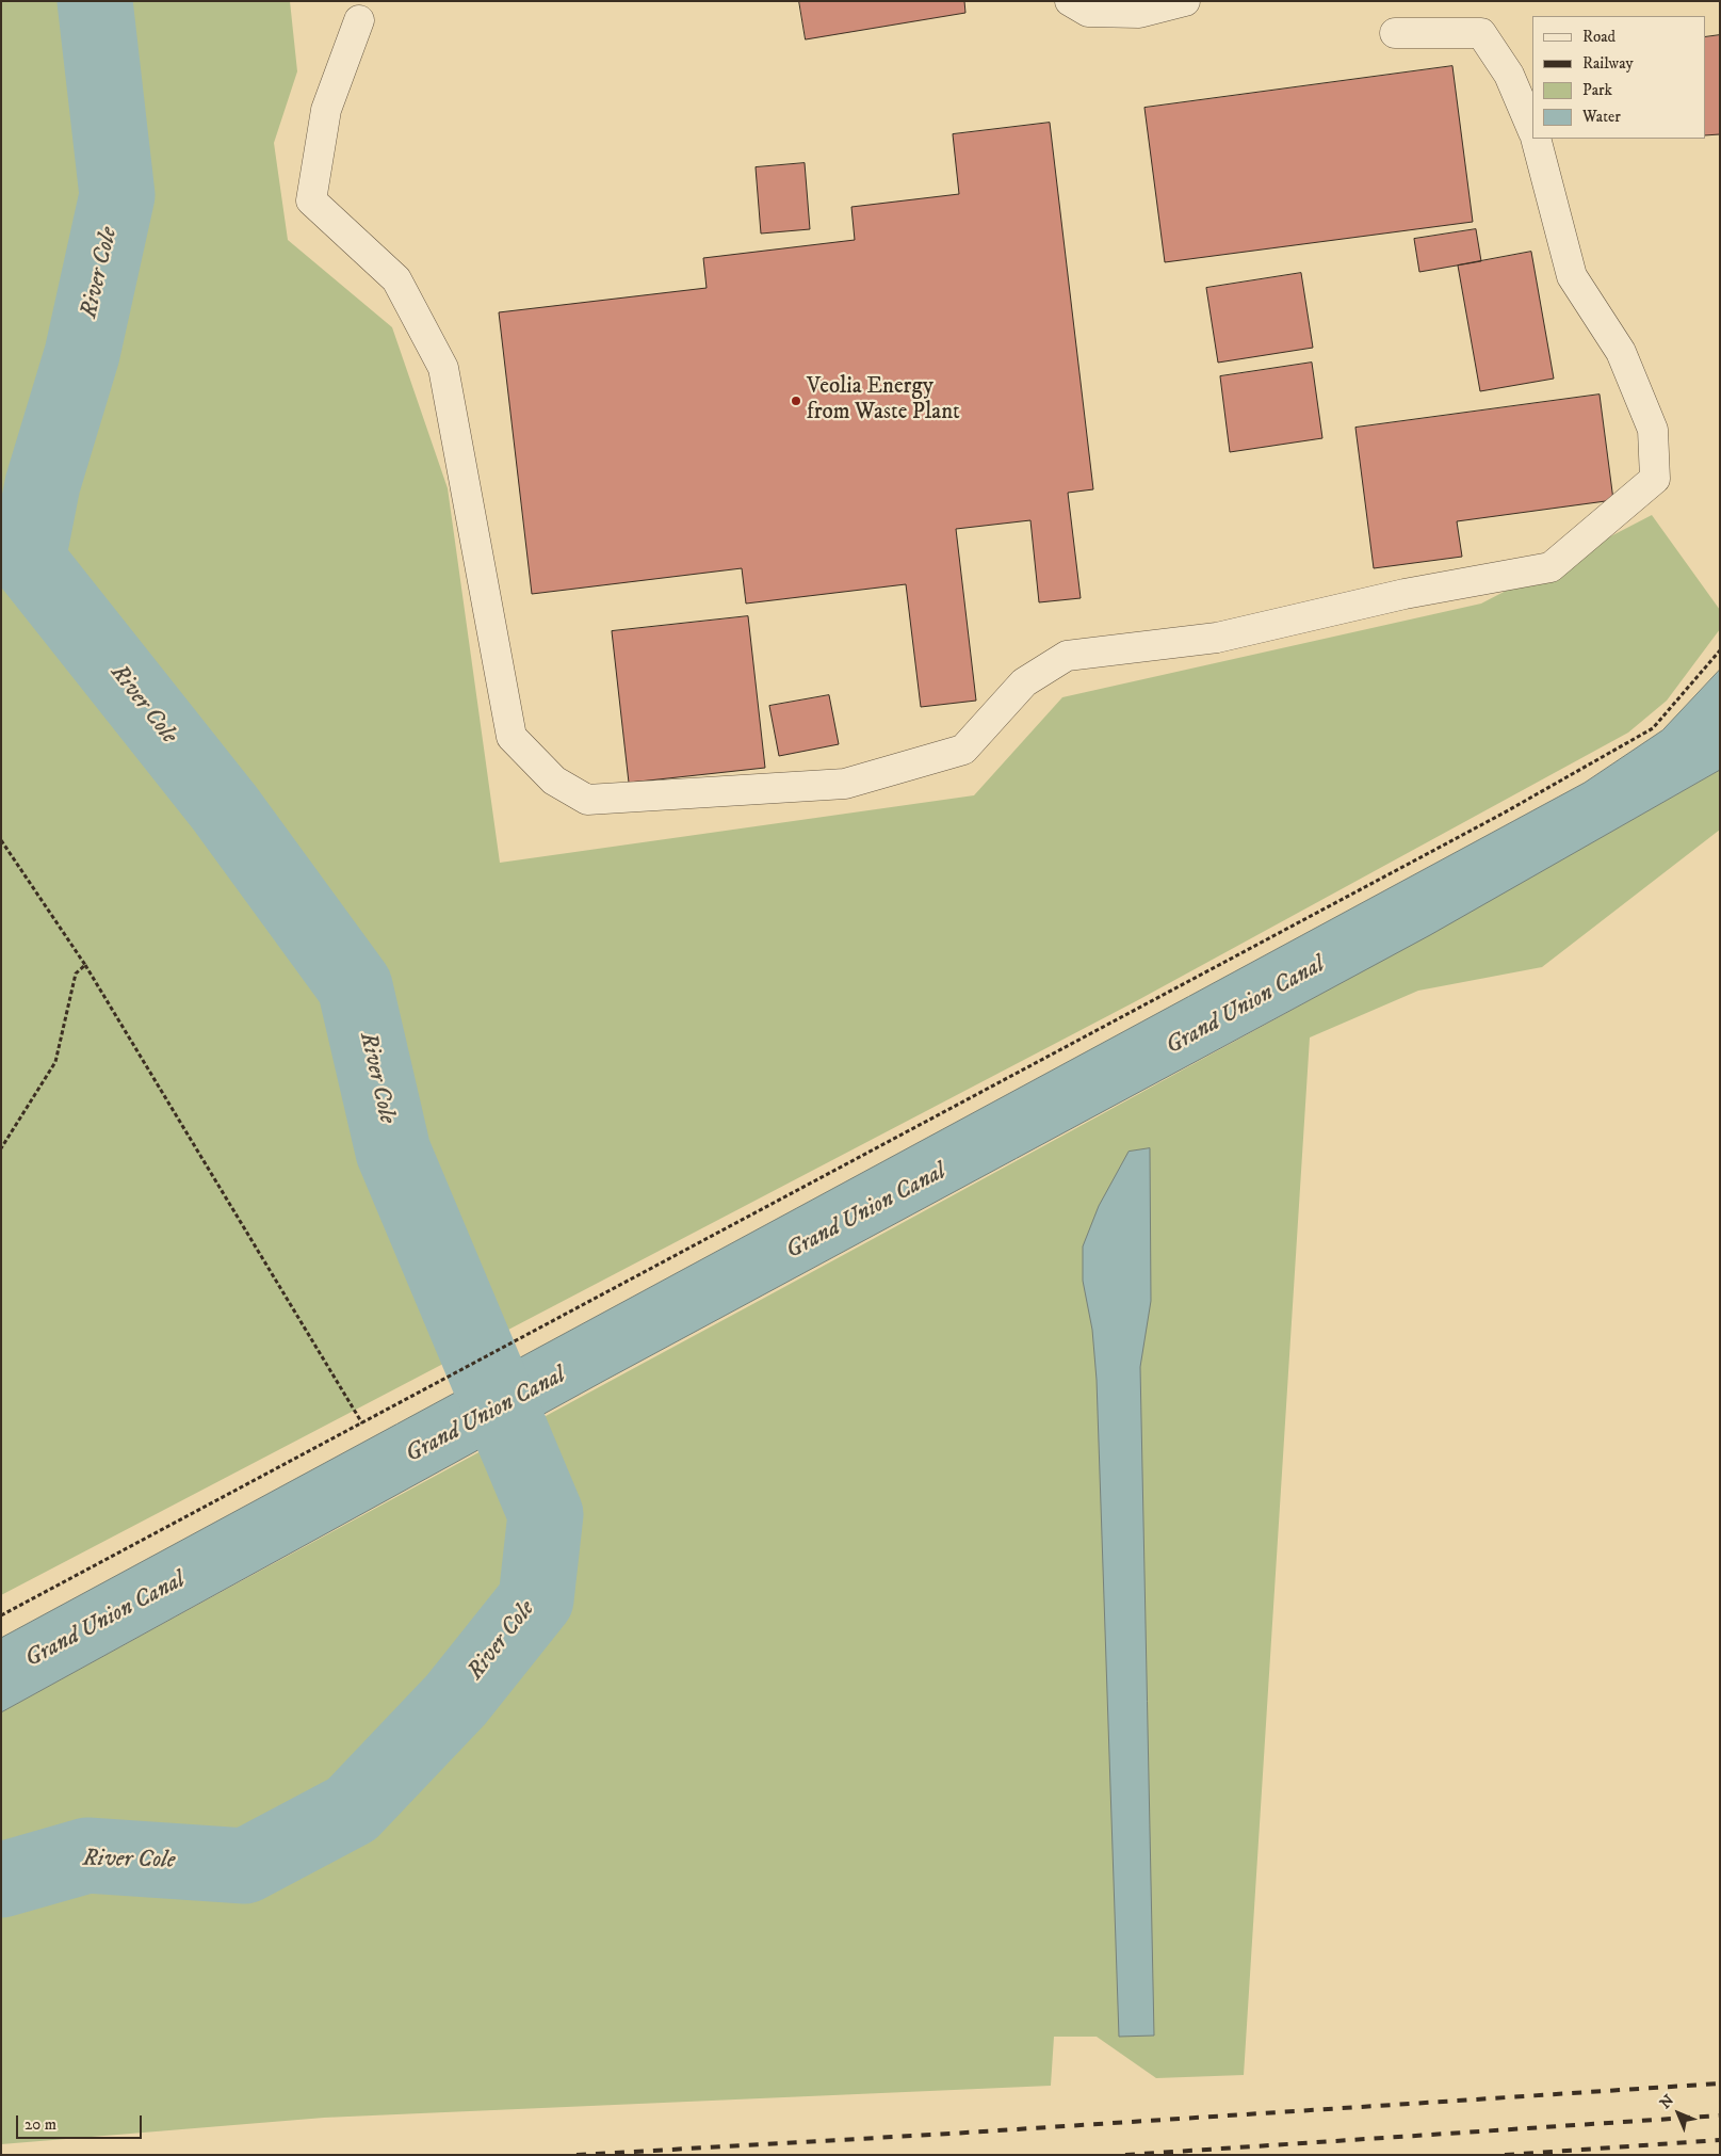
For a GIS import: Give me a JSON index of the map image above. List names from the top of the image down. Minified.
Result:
{"water":["River Cole","Grand Union Canal"],"places":["Veolia Energy from Waste Plant"],"legend":["Road","Railway","Park","Water"],"scale_bar":"20 m","north":"top left"}
